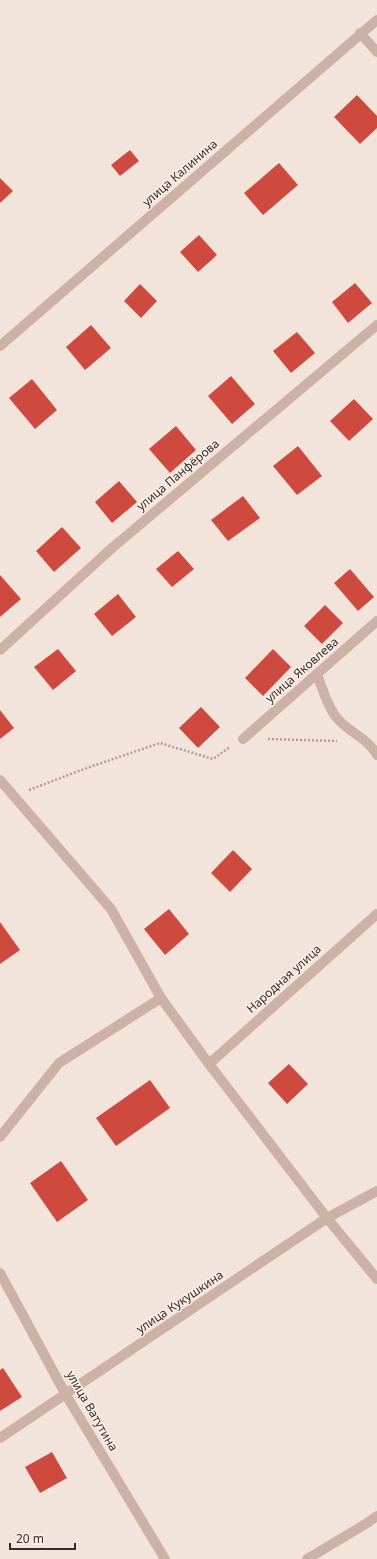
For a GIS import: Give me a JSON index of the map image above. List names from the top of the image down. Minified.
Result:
{"streets":{"street":["улица Калинина","улица Панфёрова","улица Яковлева","Народная улица","улица Кукушкина","улица Ватутина"]},"crossings":[["улица Кукушкина","улица Ватутина"]],"scale_bar":"20 m"}
